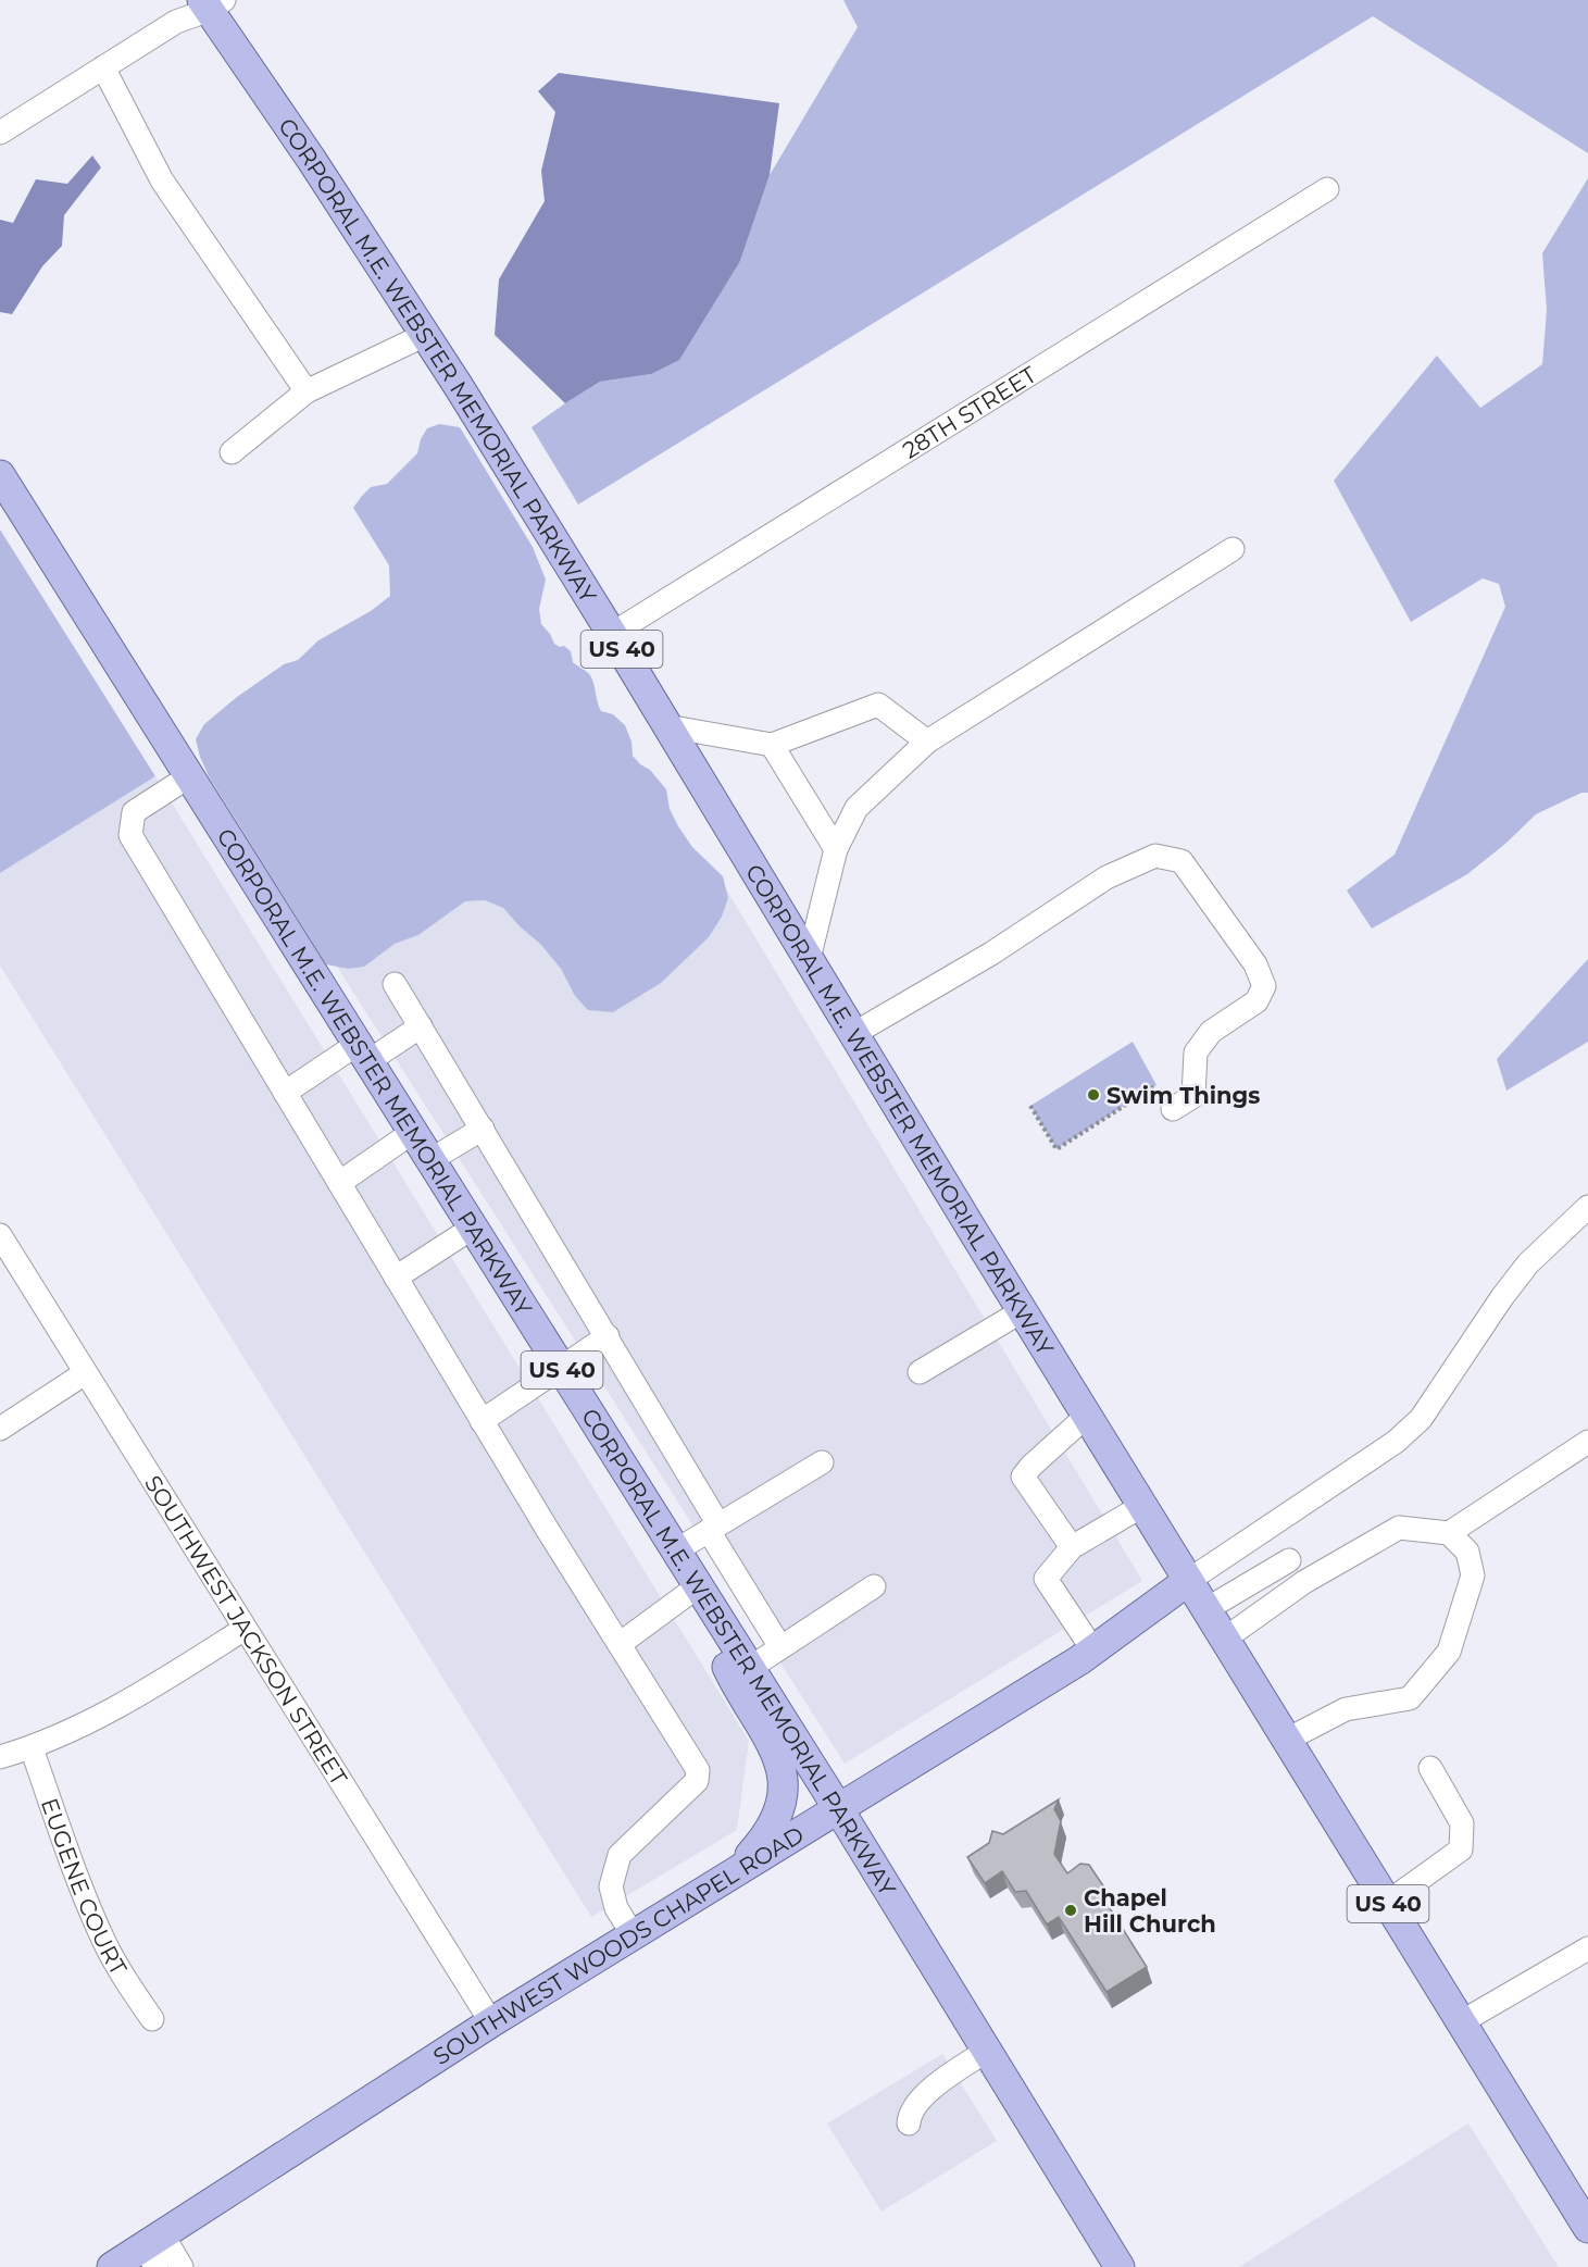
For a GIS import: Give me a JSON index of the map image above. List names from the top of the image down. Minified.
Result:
{"streets":{"main road":["CORPORAL M.E. WEBSTER MEMORIAL PARKWAY","US 40","SOUTHWEST WOODS CHAPEL ROAD"],"street":["28TH STREET","SOUTHWEST JACKSON STREET","EUGENE COURT"]},"crossings":[["CORPORAL M.E. WEBSTER MEMORIAL PARKWAY","28TH STREET"],["CORPORAL M.E. WEBSTER MEMORIAL PARKWAY","SOUTHWEST WOODS CHAPEL ROAD"],["SOUTHWEST JACKSON STREET","SOUTHWEST WOODS CHAPEL ROAD"]],"places":["Swim Things","Chapel Hill Church"]}
